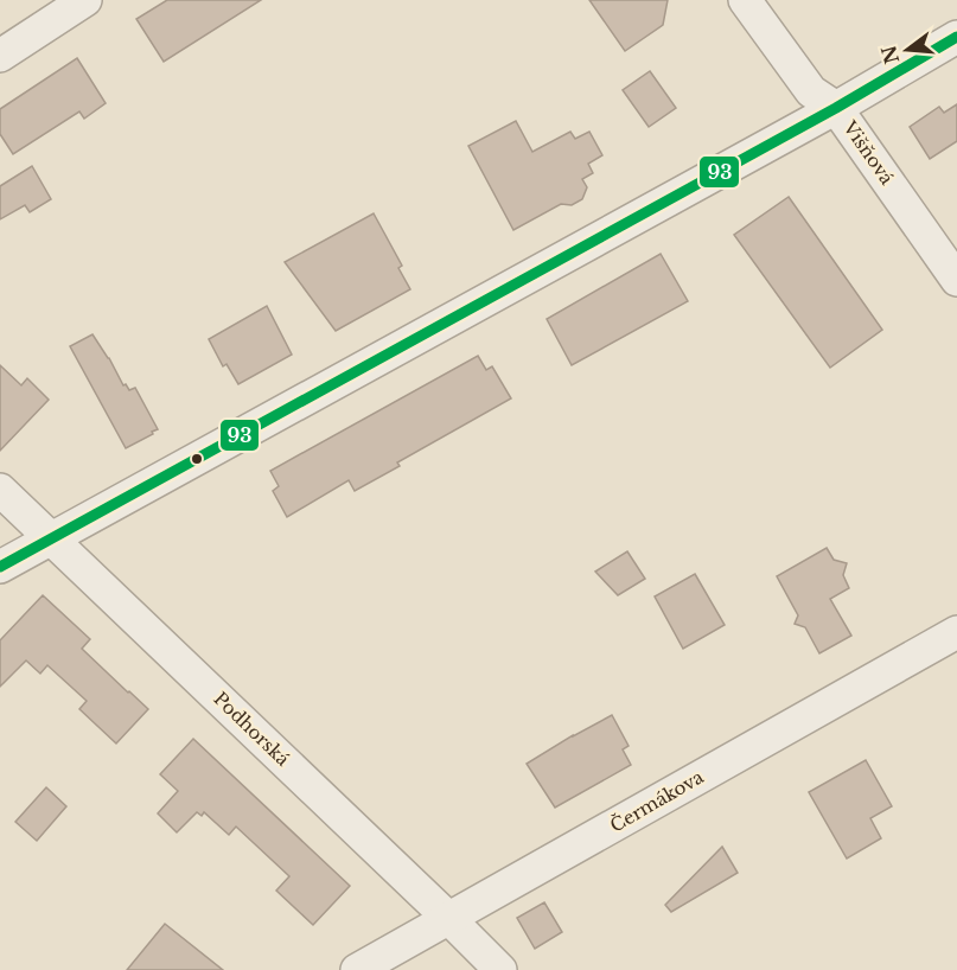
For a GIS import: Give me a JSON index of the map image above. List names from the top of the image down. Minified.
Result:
{"streets":{"street":["Višňová","Podhorská","Čermákova"]},"crossings":[["Podhorská","Čermákova"]],"lines":["transit line 93"],"north":"left"}
